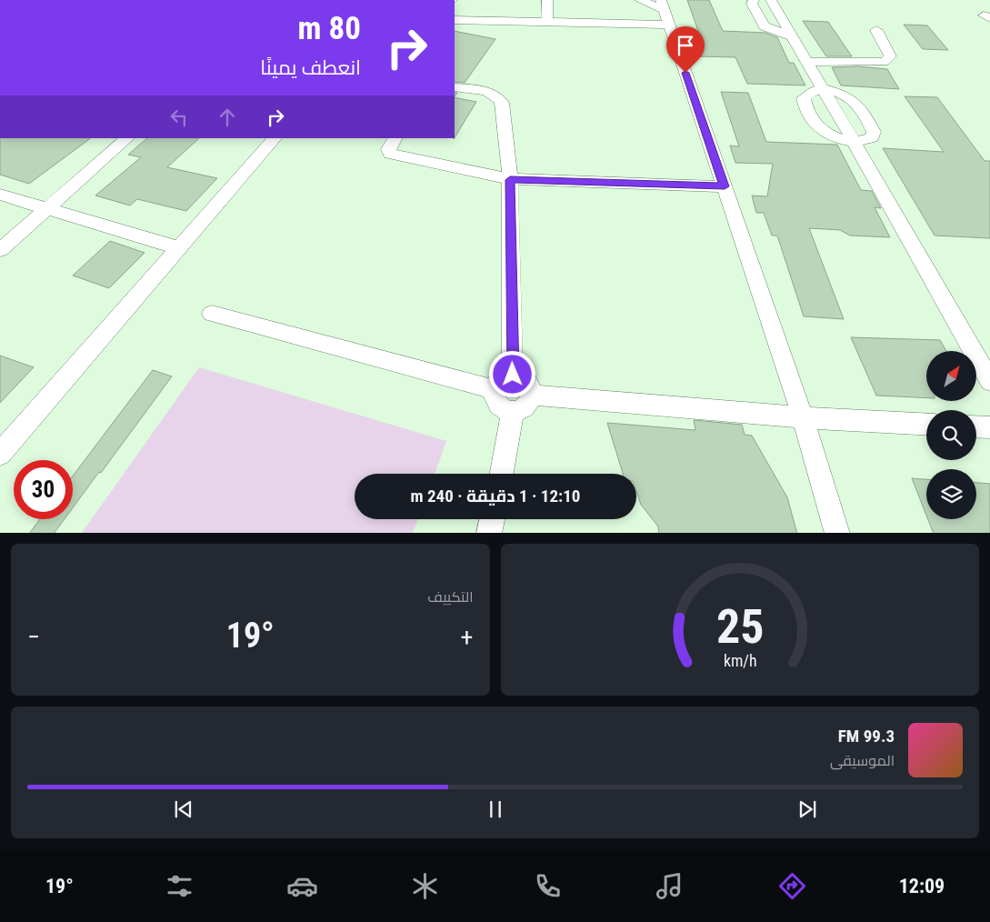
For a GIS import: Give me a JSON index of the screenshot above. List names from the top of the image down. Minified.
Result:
{"north":"top right","page":{"turn":["80 m","انعطف يمينًا"],"limit":"30","trip":"12:10 · 1 دقيقة · 240 m","tile":"التكييف","heat":["−","19°","+"],"song":["99.3 FM","الموسيقى"],"tabs":["12:09","19°"],"gauge":["25","km/h"]}}
